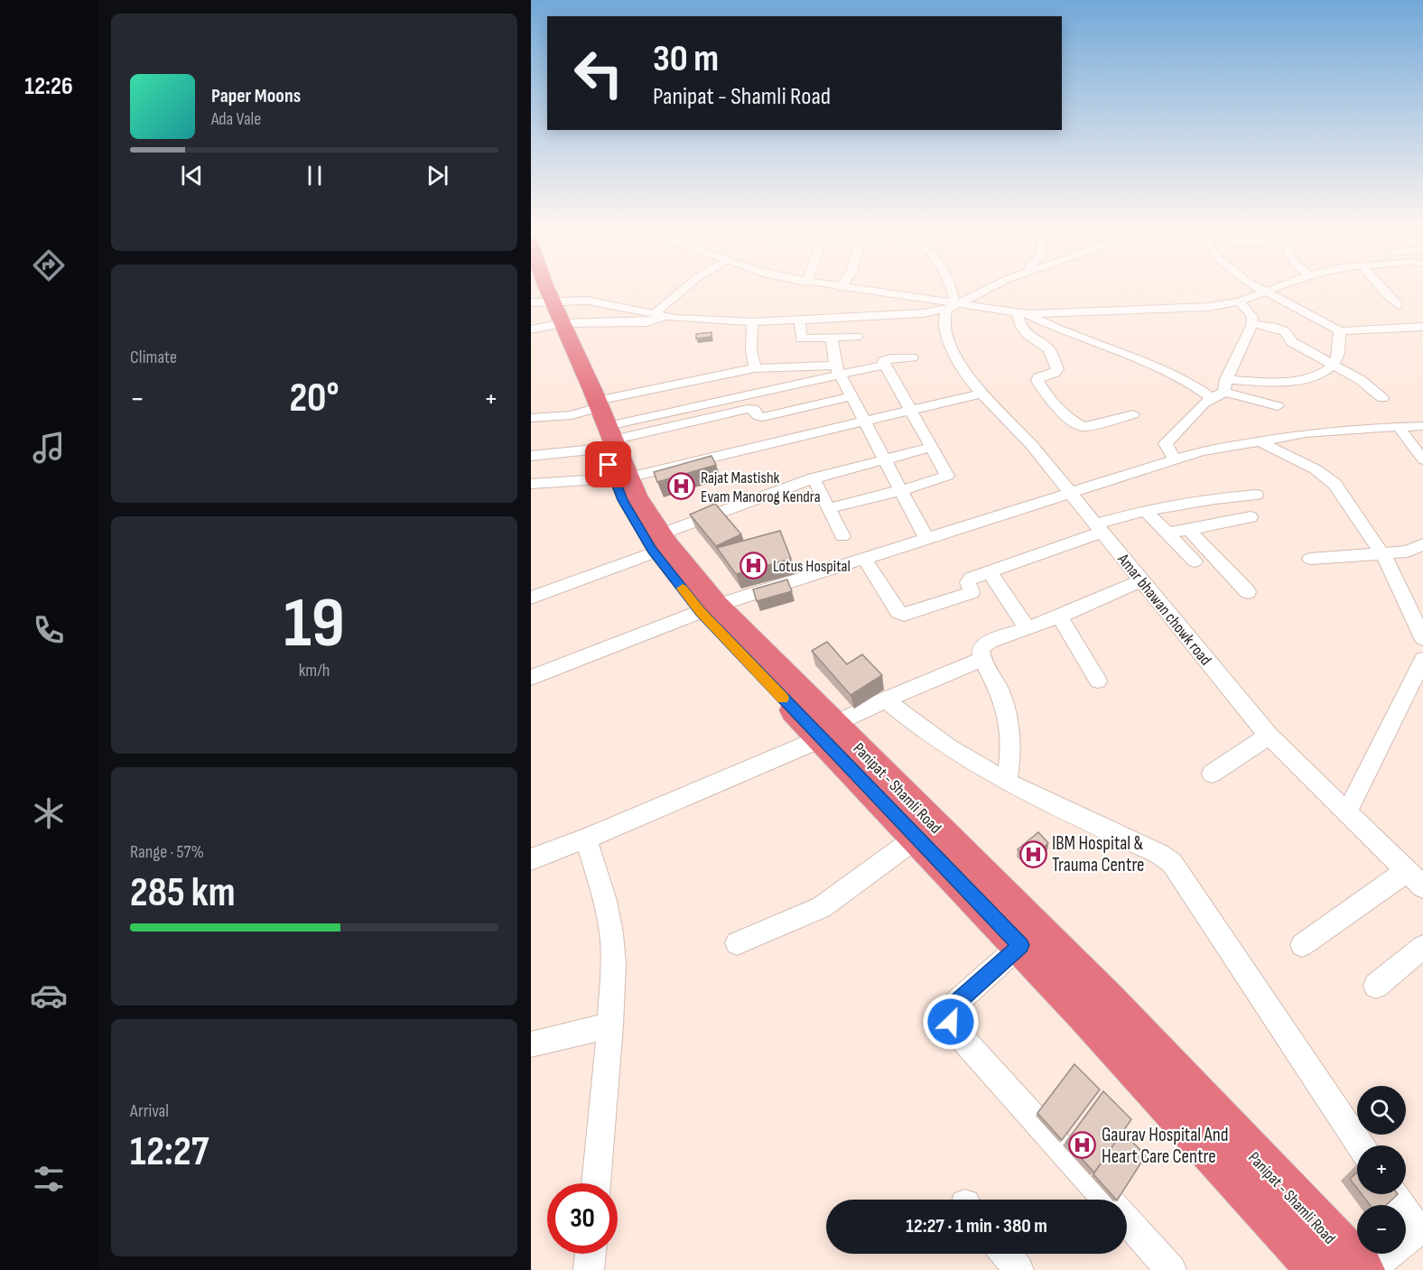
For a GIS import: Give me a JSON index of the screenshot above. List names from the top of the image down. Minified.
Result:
{"streets":{"highway":["Panipat - Shamli Road"],"street":["Amar bhawan chowk road"]},"places":{"hospital":["Rajat Mastishk Evam Manorog Kendra","Lotus Hospital","IBM Hospital & Trauma Centre","Gaurav Hospital And Heart Care Centre"]},"page":{"tabs":"12:26","turn":["30 m","Panipat - Shamli Road"],"song":["Paper Moons","Ada Vale"],"tile":["Climate",["19","km/h"],["Range · 57%","285 km"],["Arrival","12:27"]],"heat":["−","20°","+"],"map_buttons":["+","−"],"limit":"30","trip":"12:27 · 1 min · 380 m"}}
